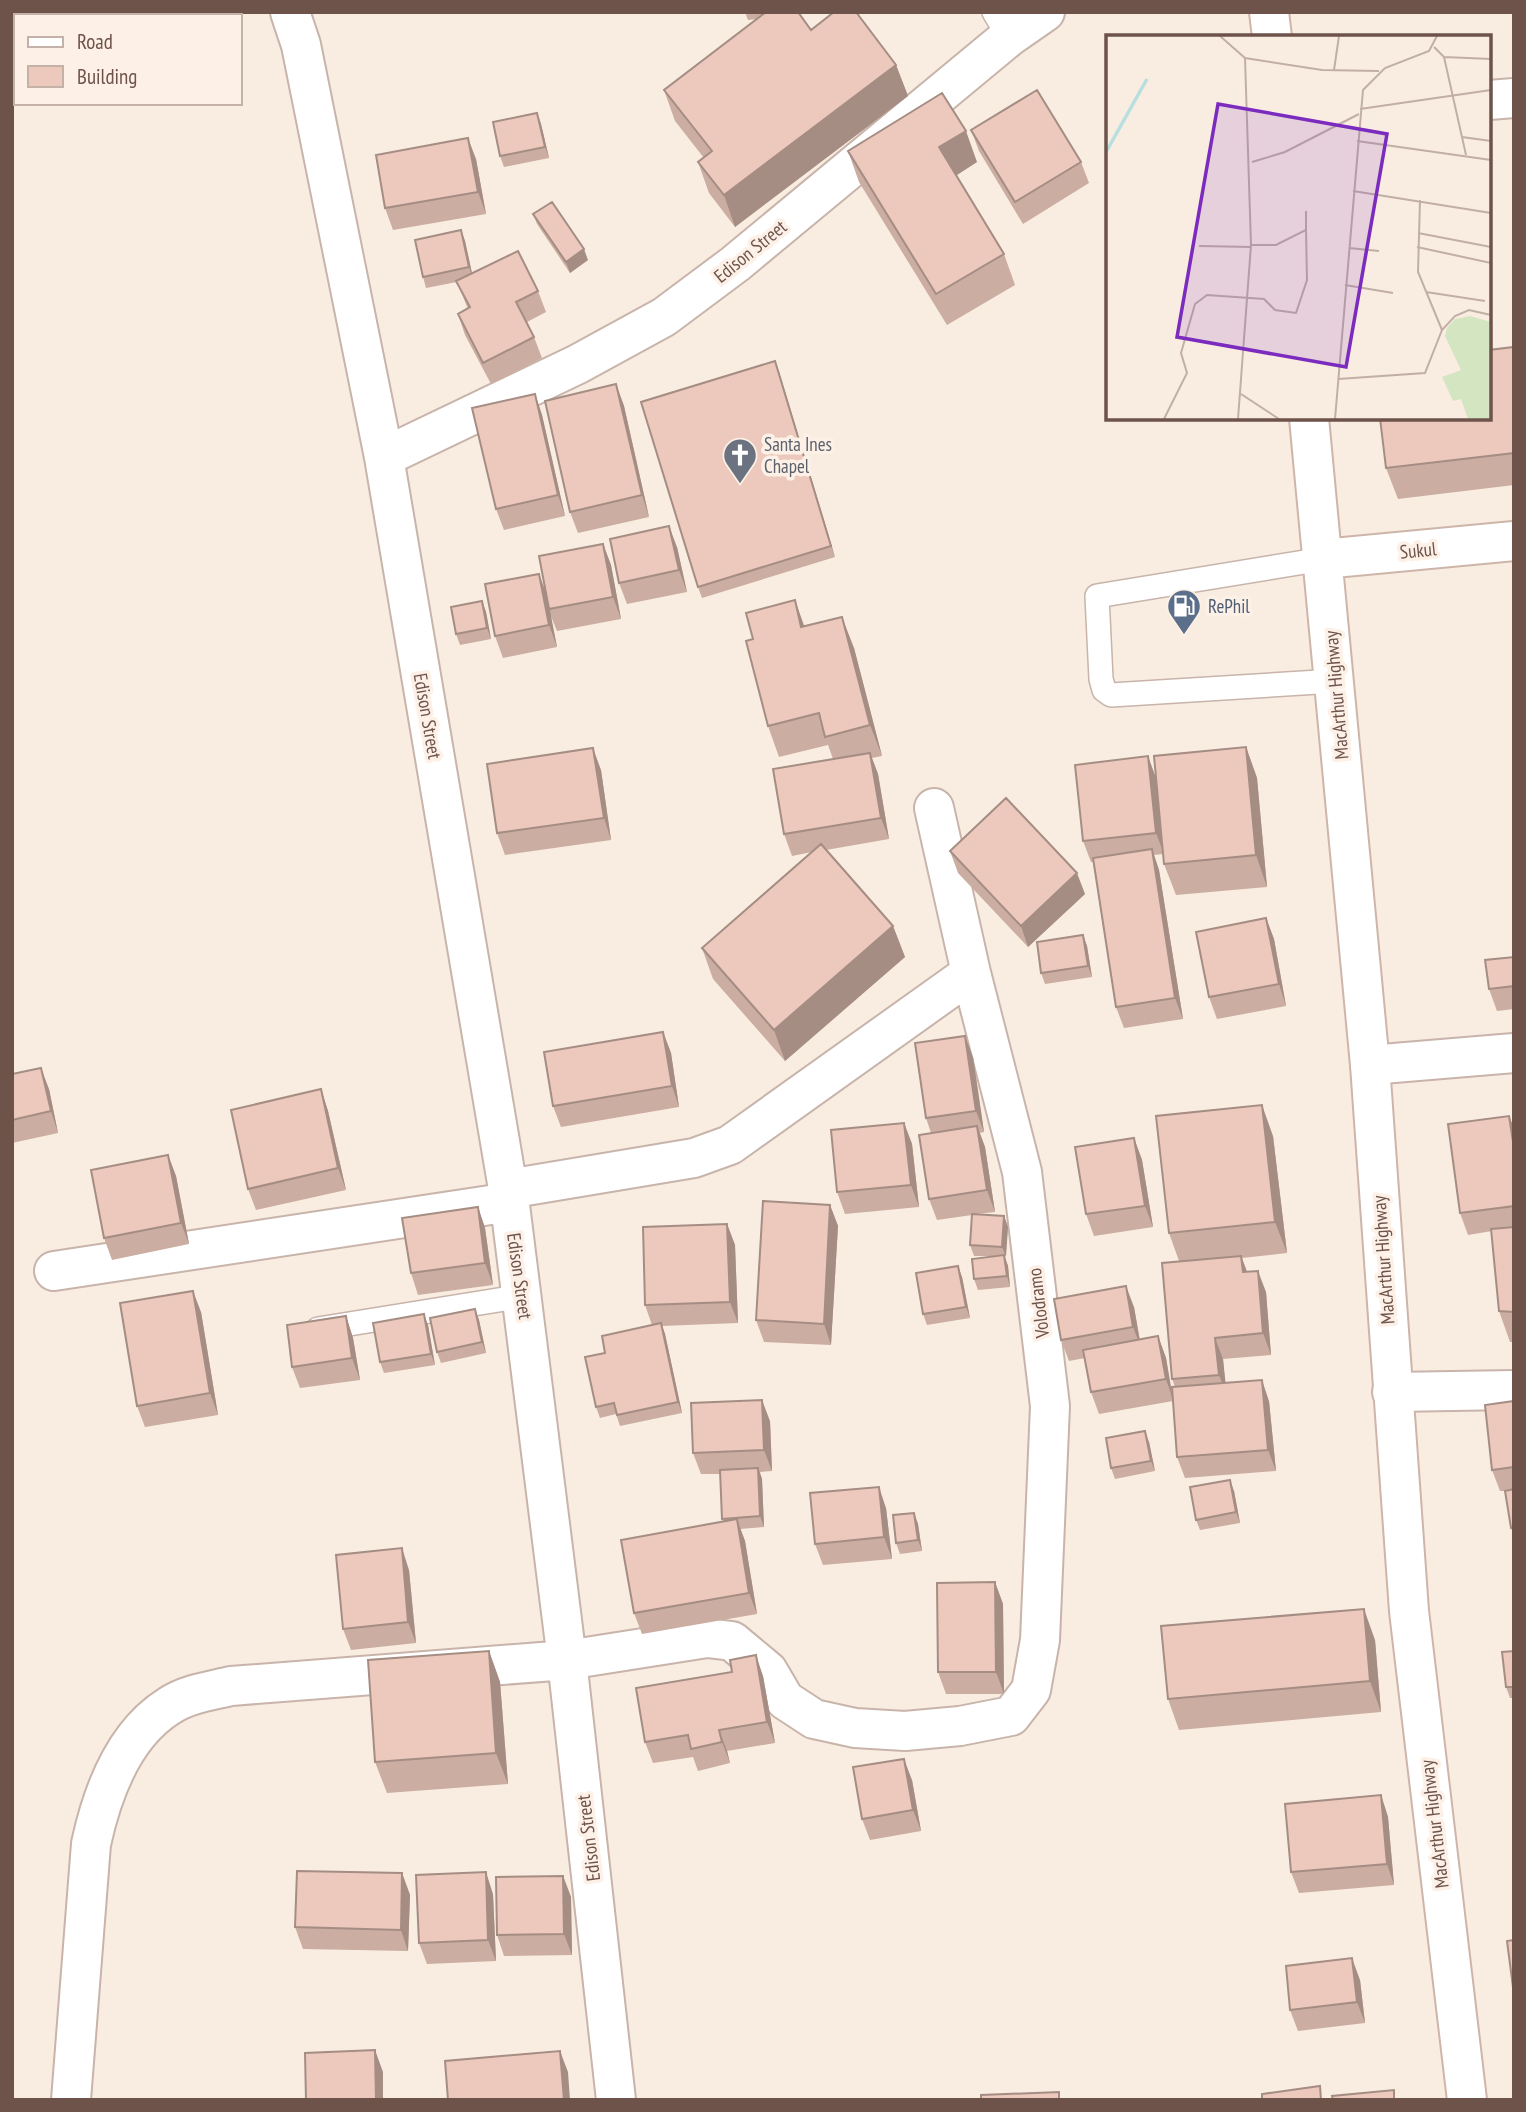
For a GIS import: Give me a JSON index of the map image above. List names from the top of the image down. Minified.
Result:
{"streets":{"street":["Edison Street","Sukul","MacArthur Highway","Volodramo"]},"crossings":[["Edison Street","Volodramo"],["Sukul","MacArthur Highway"]],"places":{"church":["Santa Ines Chapel"],"fuel station":["RePhil"]},"legend":["Road","Building"]}
